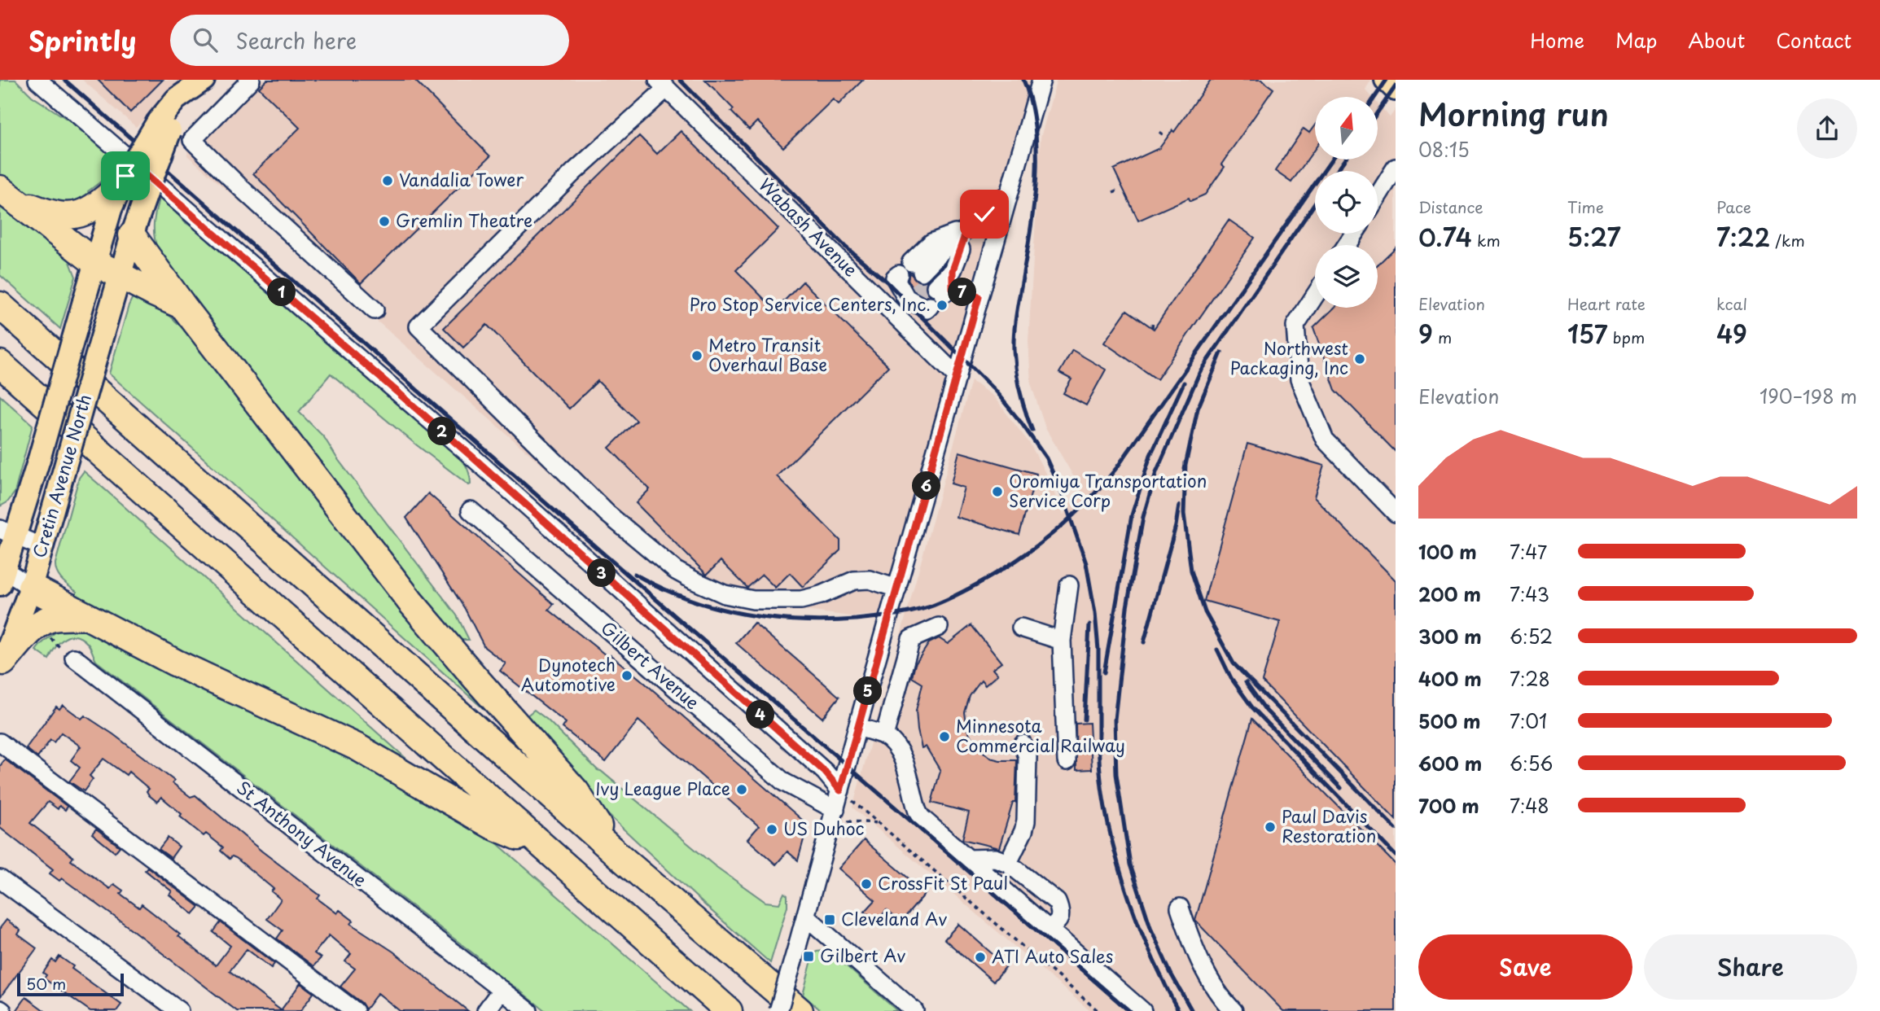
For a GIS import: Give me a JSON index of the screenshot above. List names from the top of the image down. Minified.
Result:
{"streets":{"main road":["Cretin Avenue North"],"street":["Wabash Avenue","Gilbert Avenue","St Anthony Avenue"]},"places":{"other":["Vandalia Tower","Gremlin Theatre","Pro Stop Service Centers, Inc.","Metro Transit Overhaul Base","Northwest Packaging, Inc","Oromiya Transportation Service Corp","Dynotech Automotive","Minnesota Commercial Railway","Ivy League Place","Paul Davis Restoration","US Duhoc","CrossFit St Paul","ATI Auto Sales"],"transit":["Cleveland Av","Gilbert Av"]},"scale_bar":"50 m","north":"top","page":{"header":"Sprintly","search":"Search here","nav":["Home","Map","About","Contact"],"heading":["Morning run","08:15"],"stats":[["Distance","0.74 km"],["Time","5:27"],["Pace","7:22 /km"],["Elevation","9 m"],["Heart rate","157 bpm"],["kcal","49"]],"pins":["1","7","2","6","3","5","4"],"chart":["Elevation","190–198 m"],"list":[{"name":"100 m","note":"7:47"},{"name":"200 m","note":"7:43"},{"name":"300 m","note":"6:52"},{"name":"400 m","note":"7:28"},{"name":"500 m","note":"7:01"},{"name":"600 m","note":"6:56"},{"name":"700 m","note":"7:48"}],"buttons":["Save","Share"],"scale":"50 m"}}
